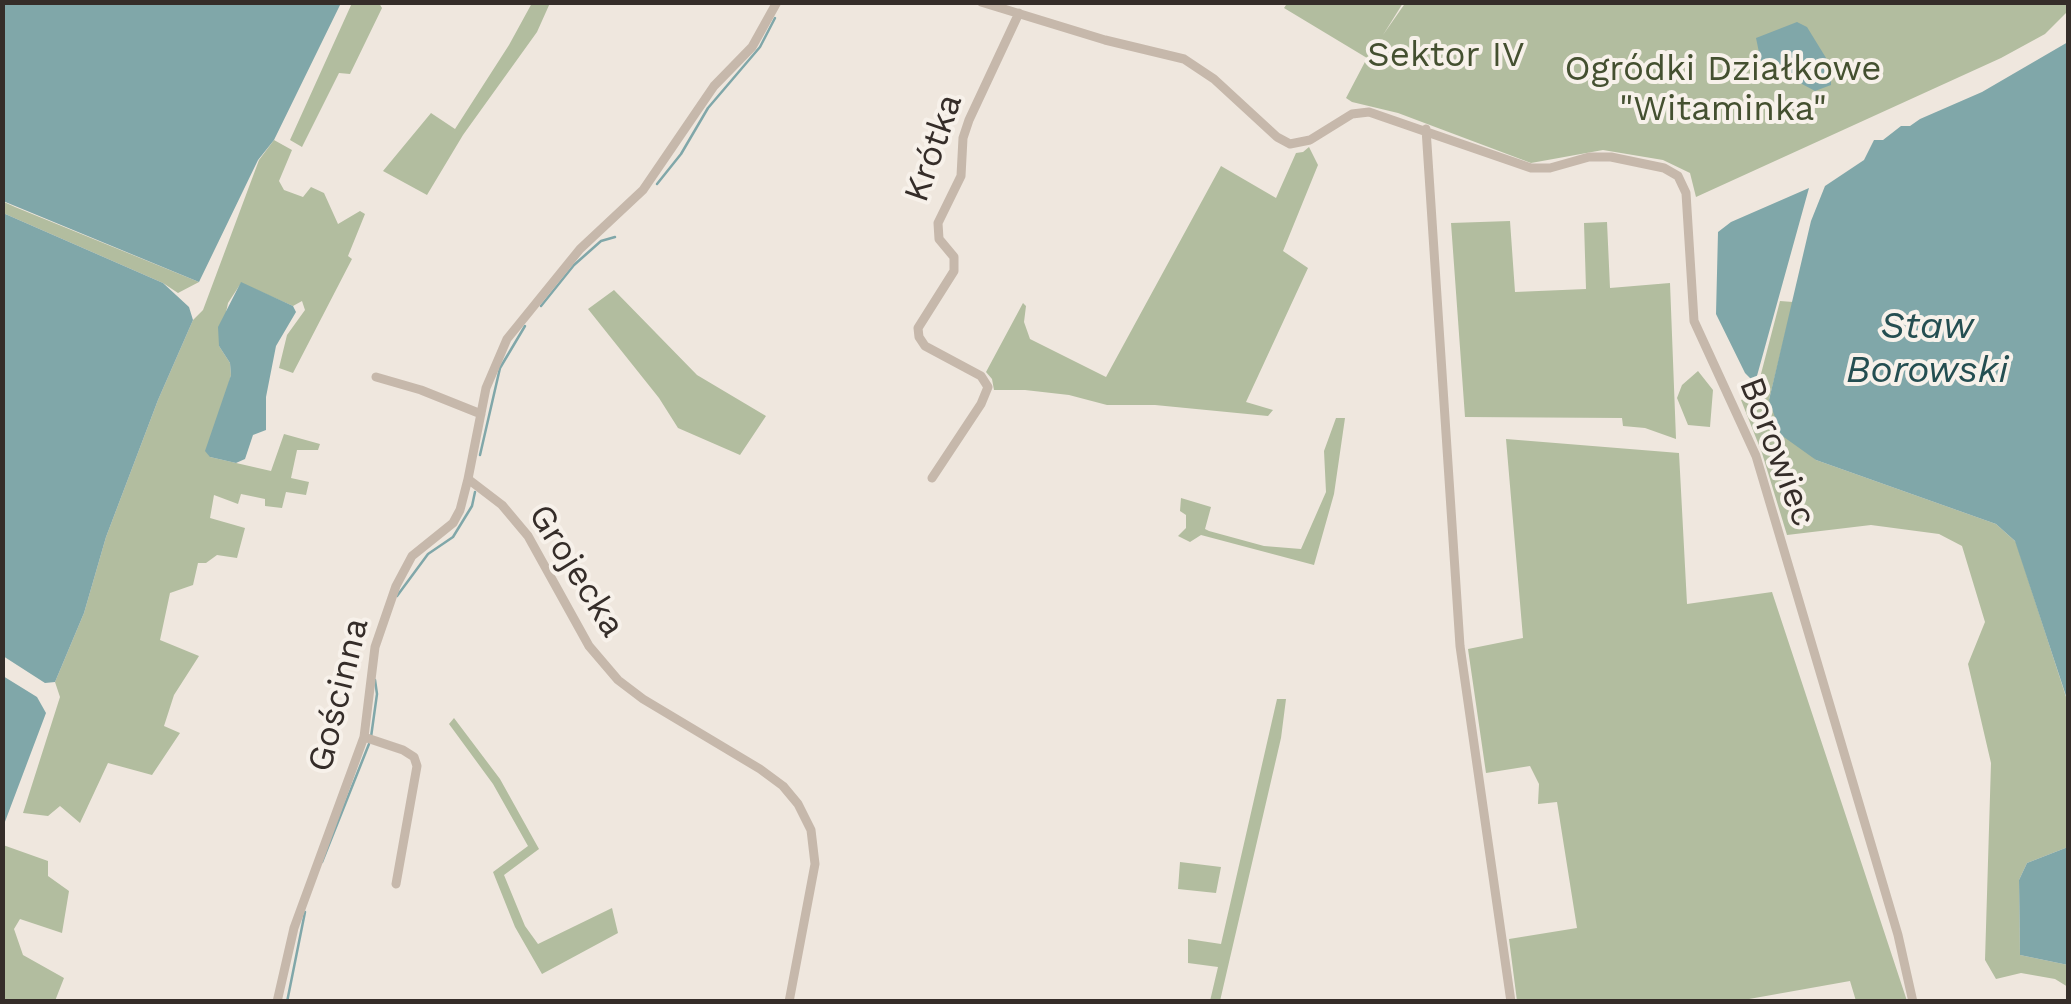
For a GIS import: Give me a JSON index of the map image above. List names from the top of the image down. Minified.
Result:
{"streets":{"street":["Krótka","Borowiec","Grojecka","Gościnna"]},"crossings":[["Krótka","Borowiec"],["Grojecka","Gościnna"]],"water":["Staw Borowski"],"parks":["Sektor IV","Ogródki Działkowe \"Witaminka\""]}
